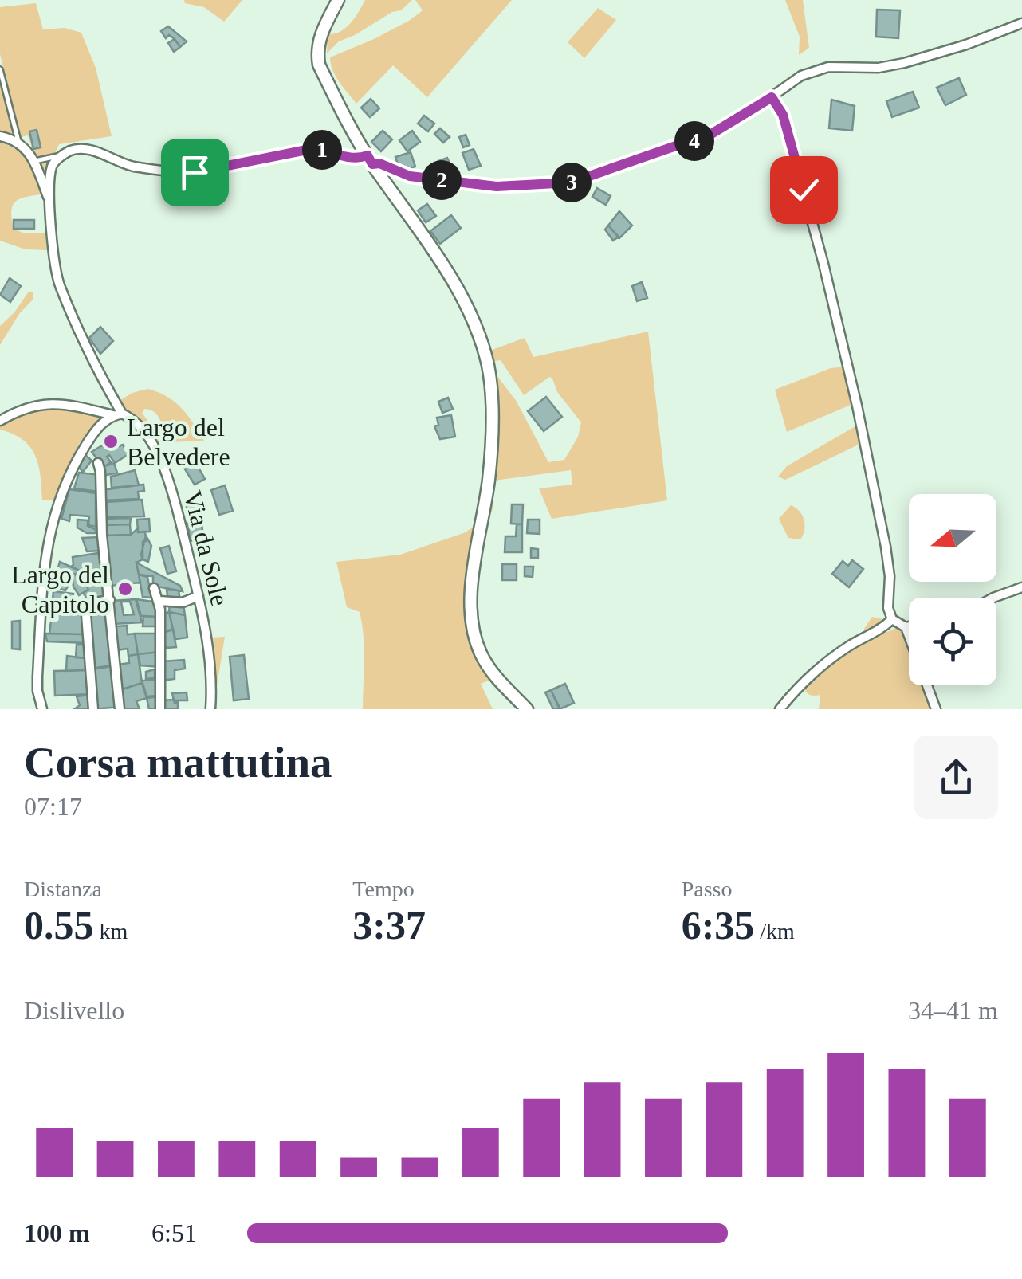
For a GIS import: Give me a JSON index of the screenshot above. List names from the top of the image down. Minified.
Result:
{"streets":{"street":["Via da Sole"]},"places":["Largo del Belvedere","Largo del Capitolo"],"north":"left","page":{"pins":["4","1","2","3"],"heading":["Corsa mattutina","07:17"],"stats":[["Distanza","0.55 km"],["Tempo","3:37"],["Passo","6:35 /km"]],"chart":["Dislivello","34–41 m"],"list":[{"name":"100 m","note":"6:51"}]}}
